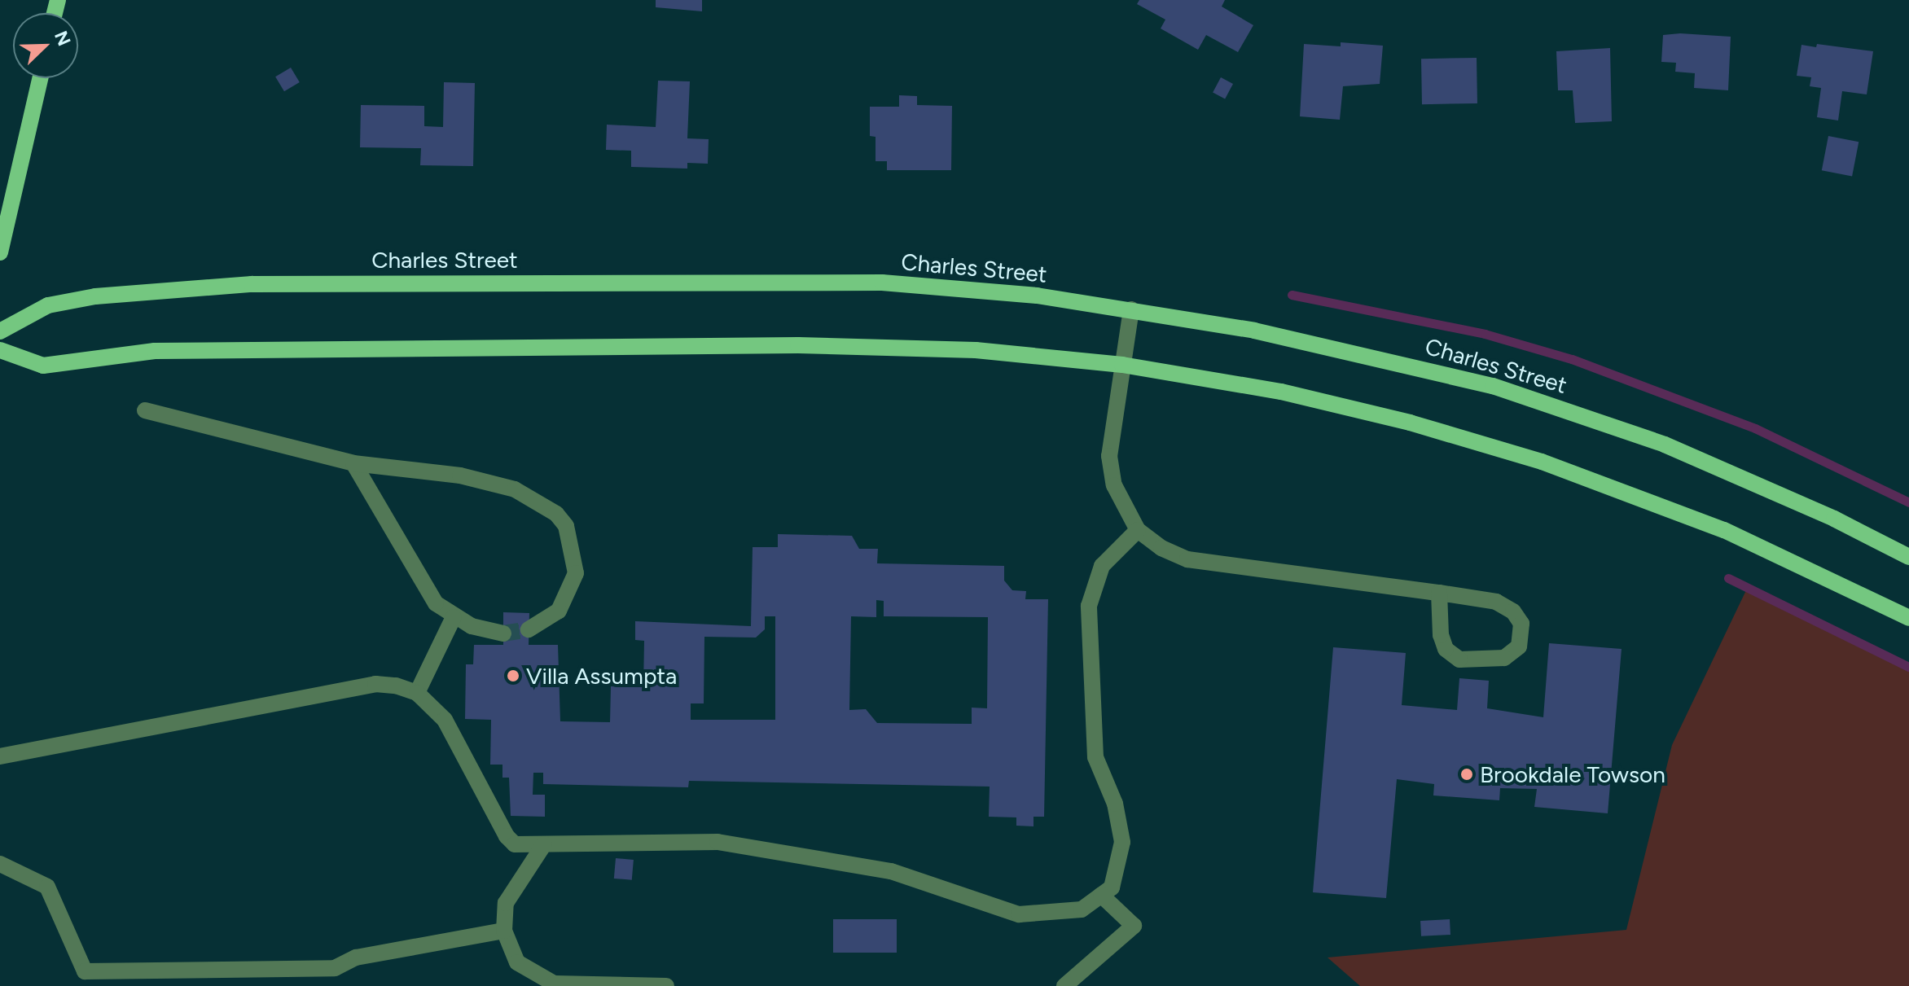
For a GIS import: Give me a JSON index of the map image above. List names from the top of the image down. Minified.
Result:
{"streets":{"main road":["Charles Street"]},"places":["Villa Assumpta","Brookdale Towson"],"north":"top right"}
